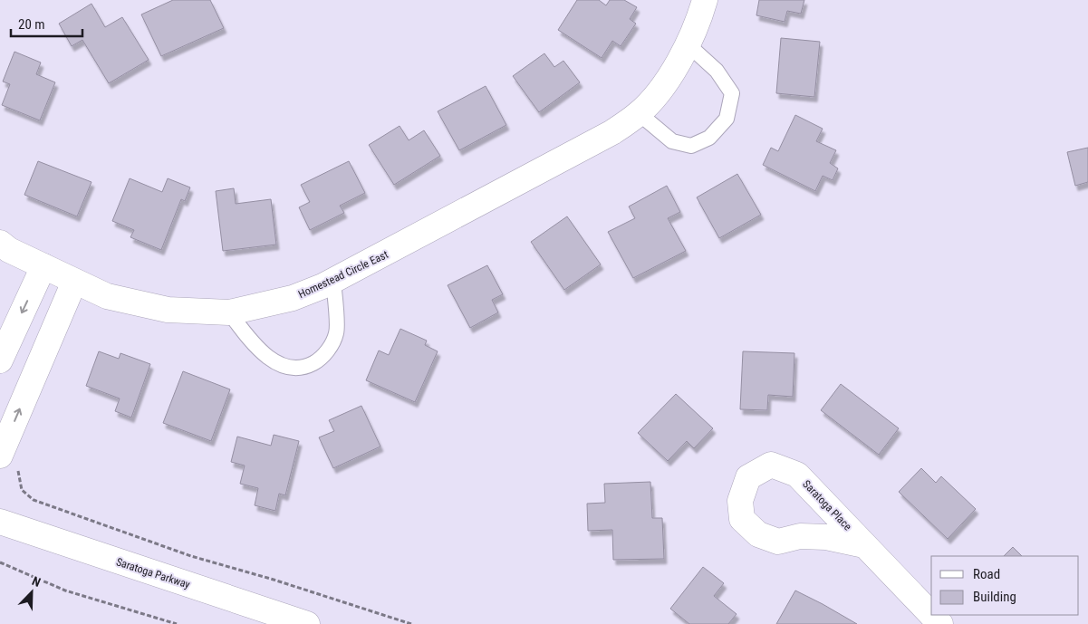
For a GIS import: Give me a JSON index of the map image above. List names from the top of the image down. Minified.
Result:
{"streets":{"street":["Homestead Circle East","Saratoga Place","Saratoga Parkway"]},"legend":["Road","Building"],"scale_bar":"20 m","north":"top right"}
